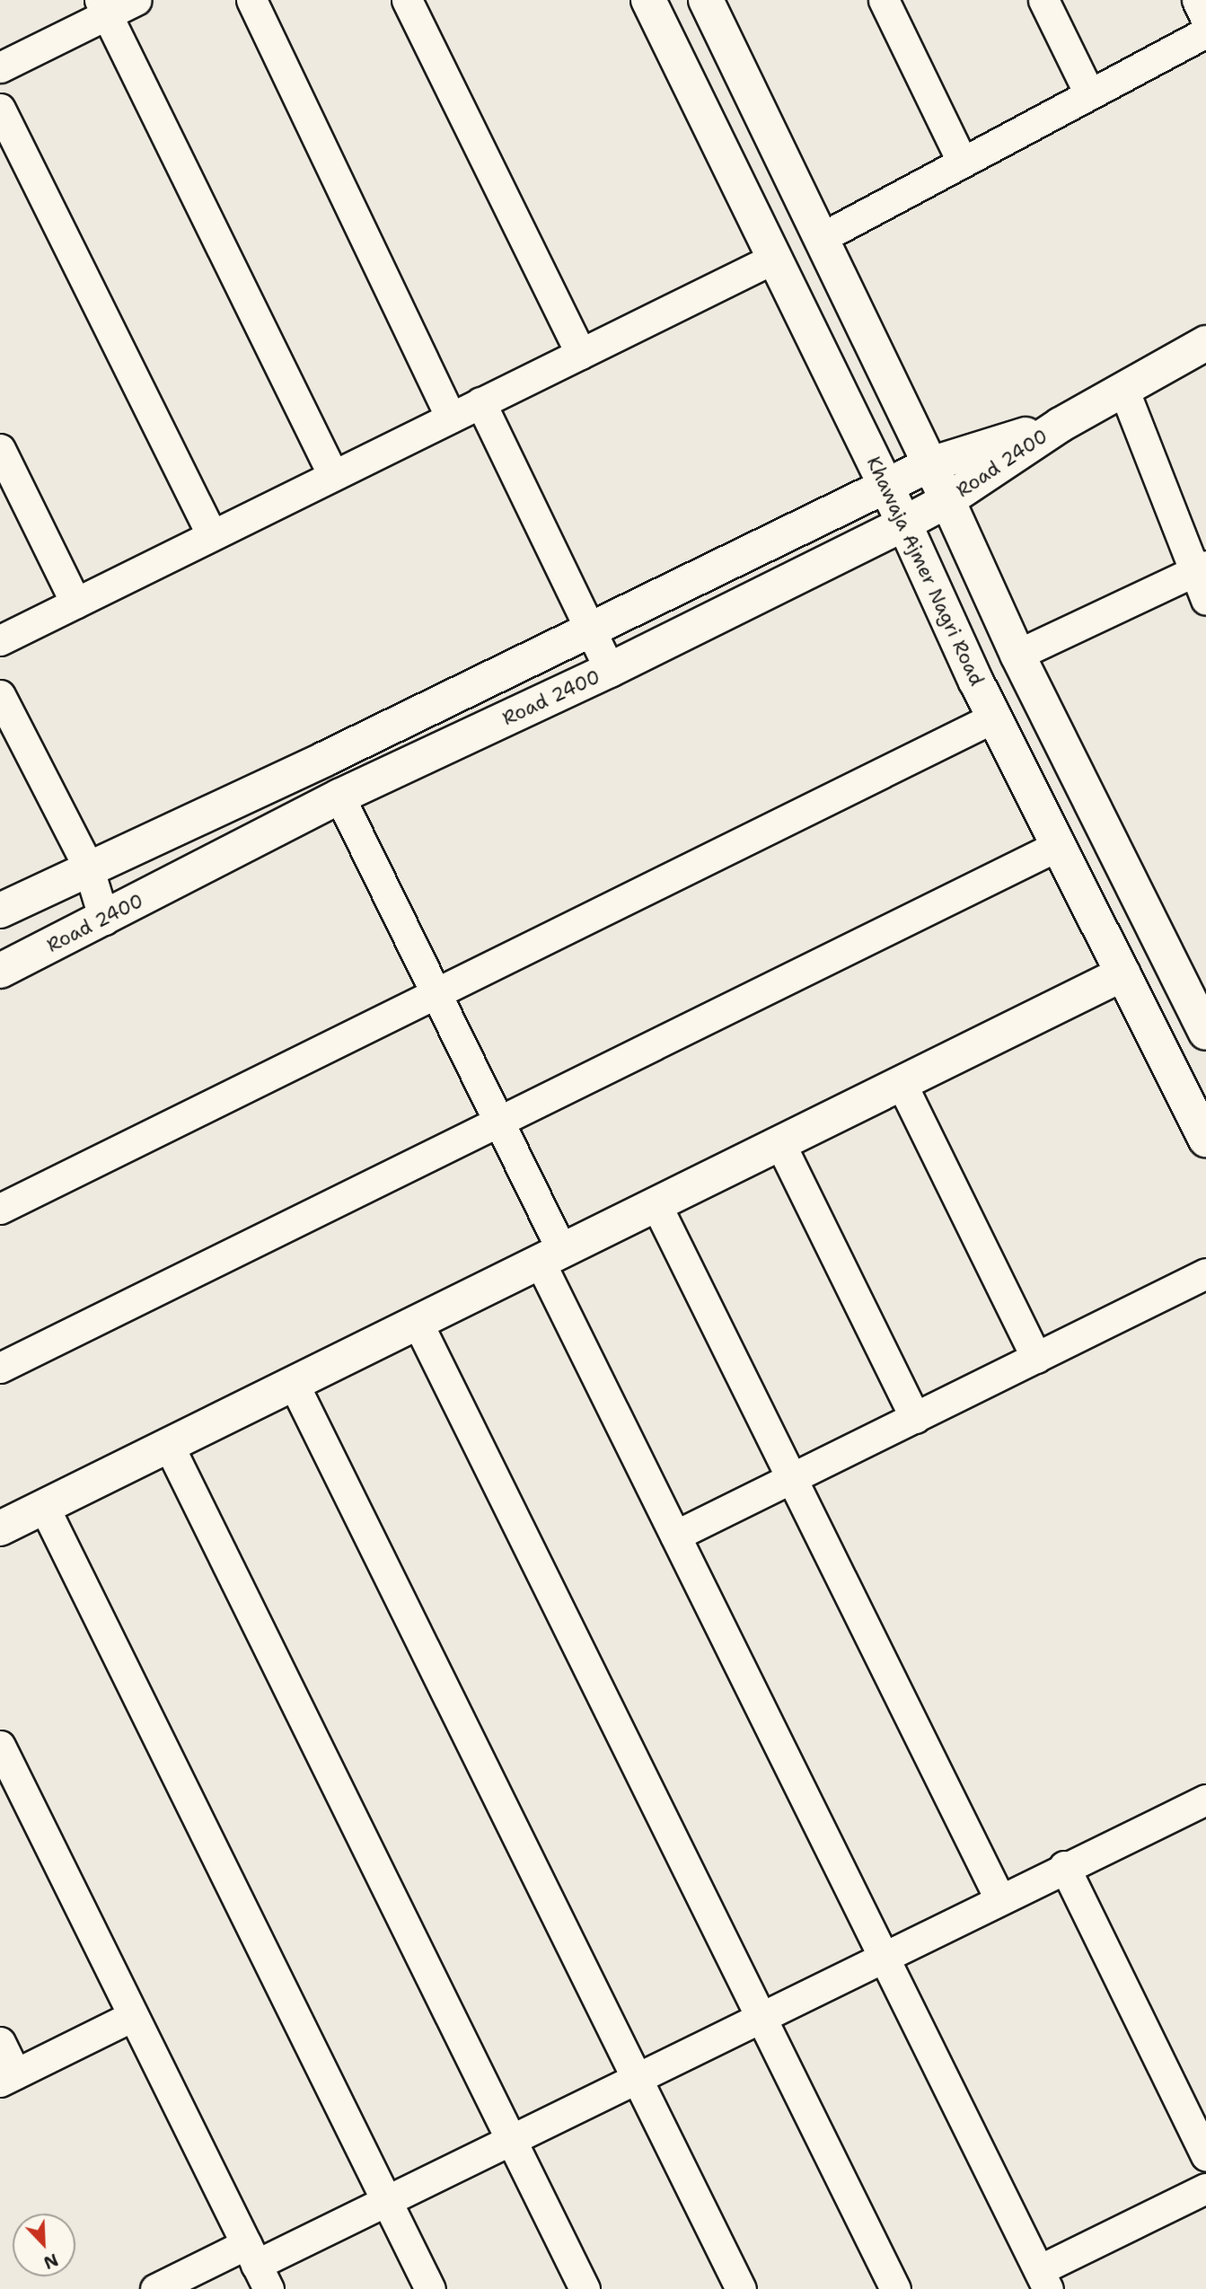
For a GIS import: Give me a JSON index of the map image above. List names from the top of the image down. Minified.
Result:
{"streets":{"main road":["Road 2400","Khawaja Ajmer Nagri Road"]},"crossings":[["Road 2400","Khawaja Ajmer Nagri Road"]],"north":"bottom right"}
